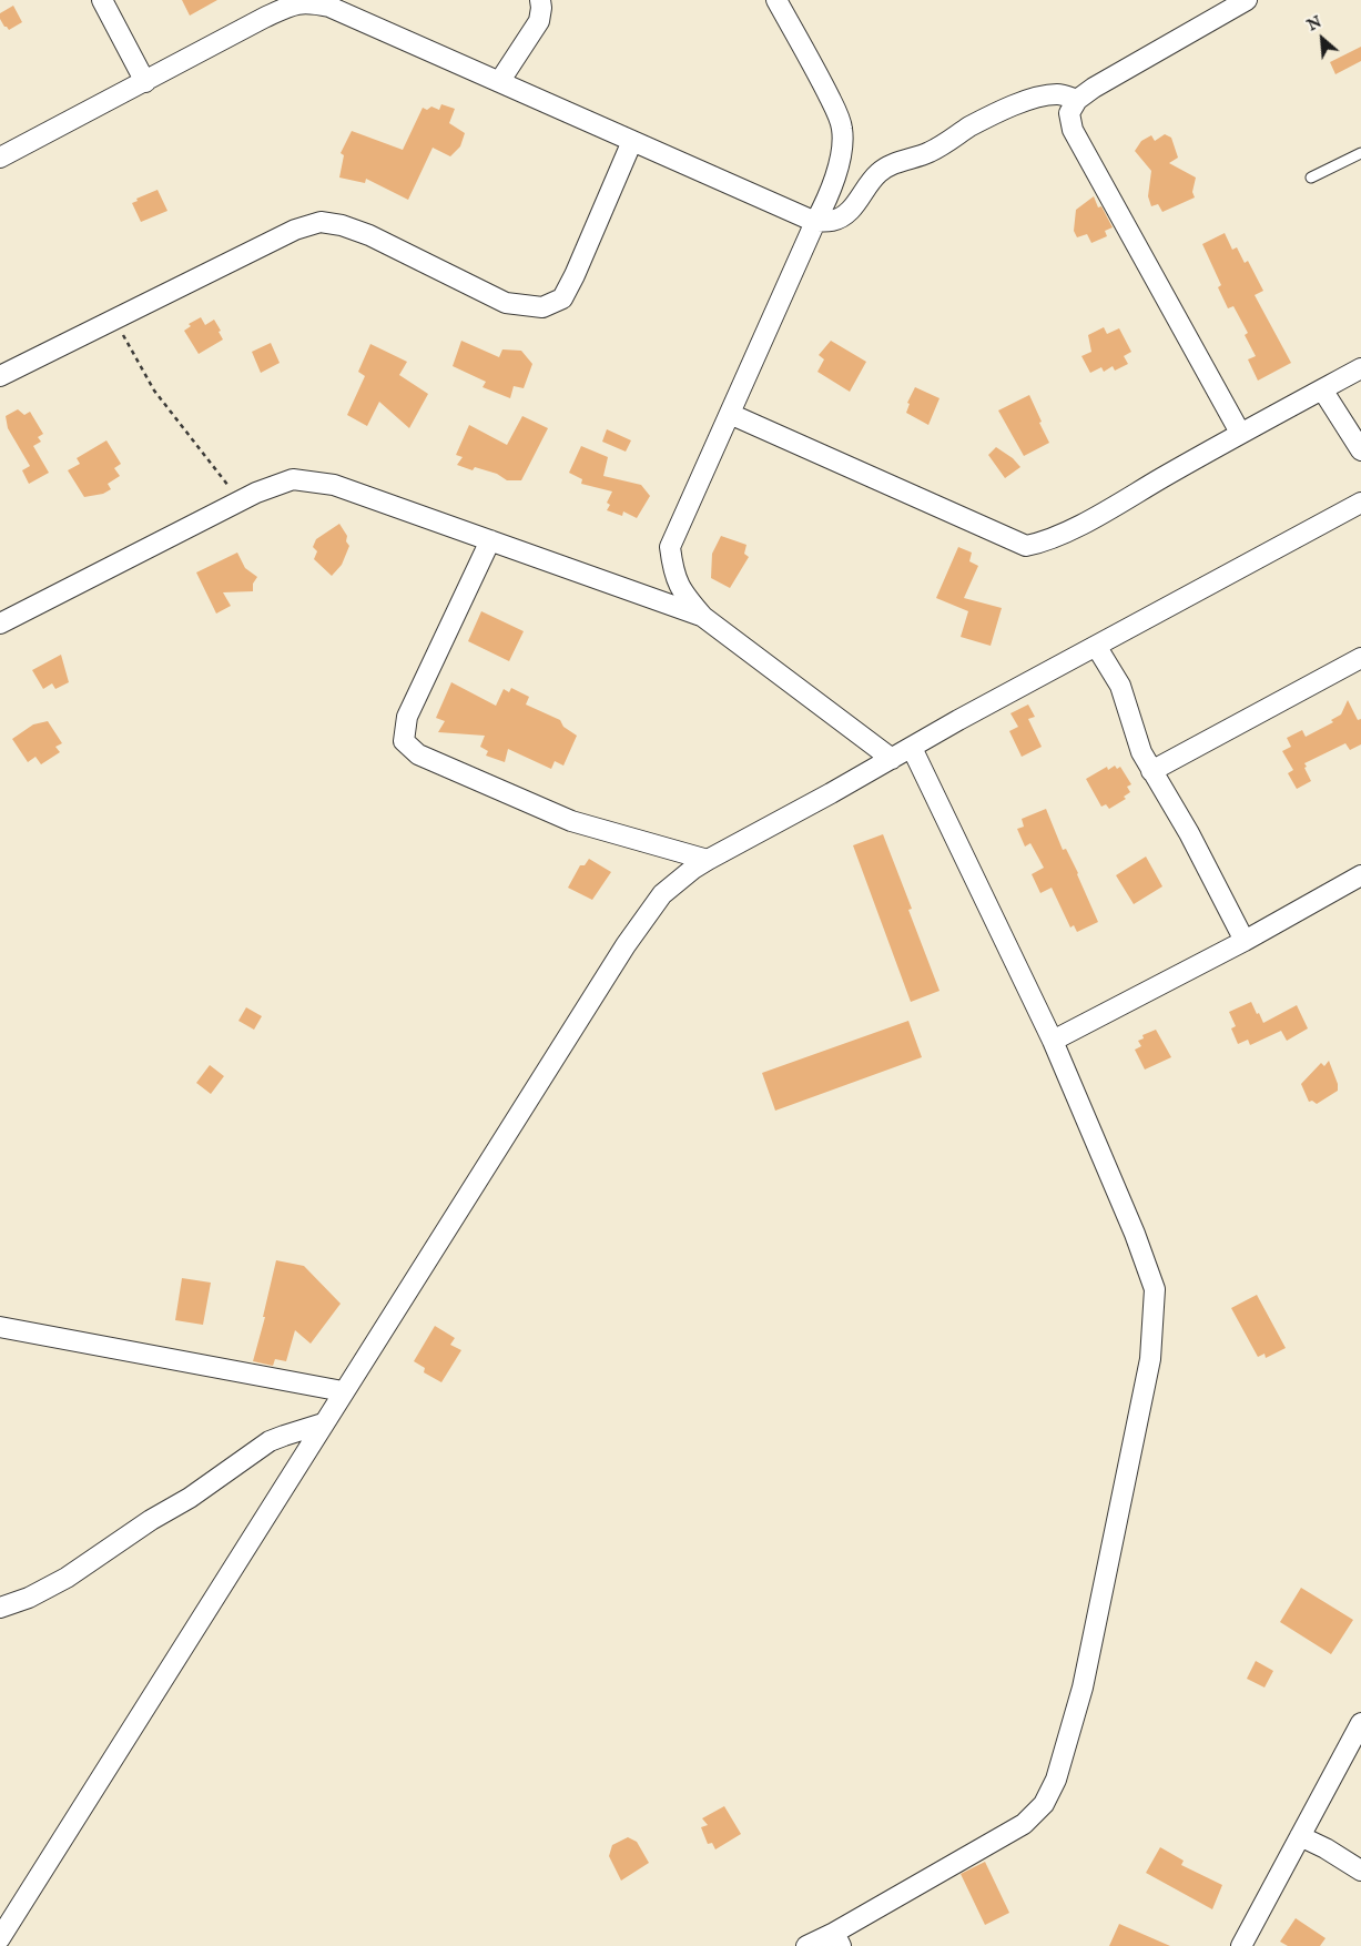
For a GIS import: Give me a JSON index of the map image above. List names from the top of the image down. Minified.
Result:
{"north":"top left"}
